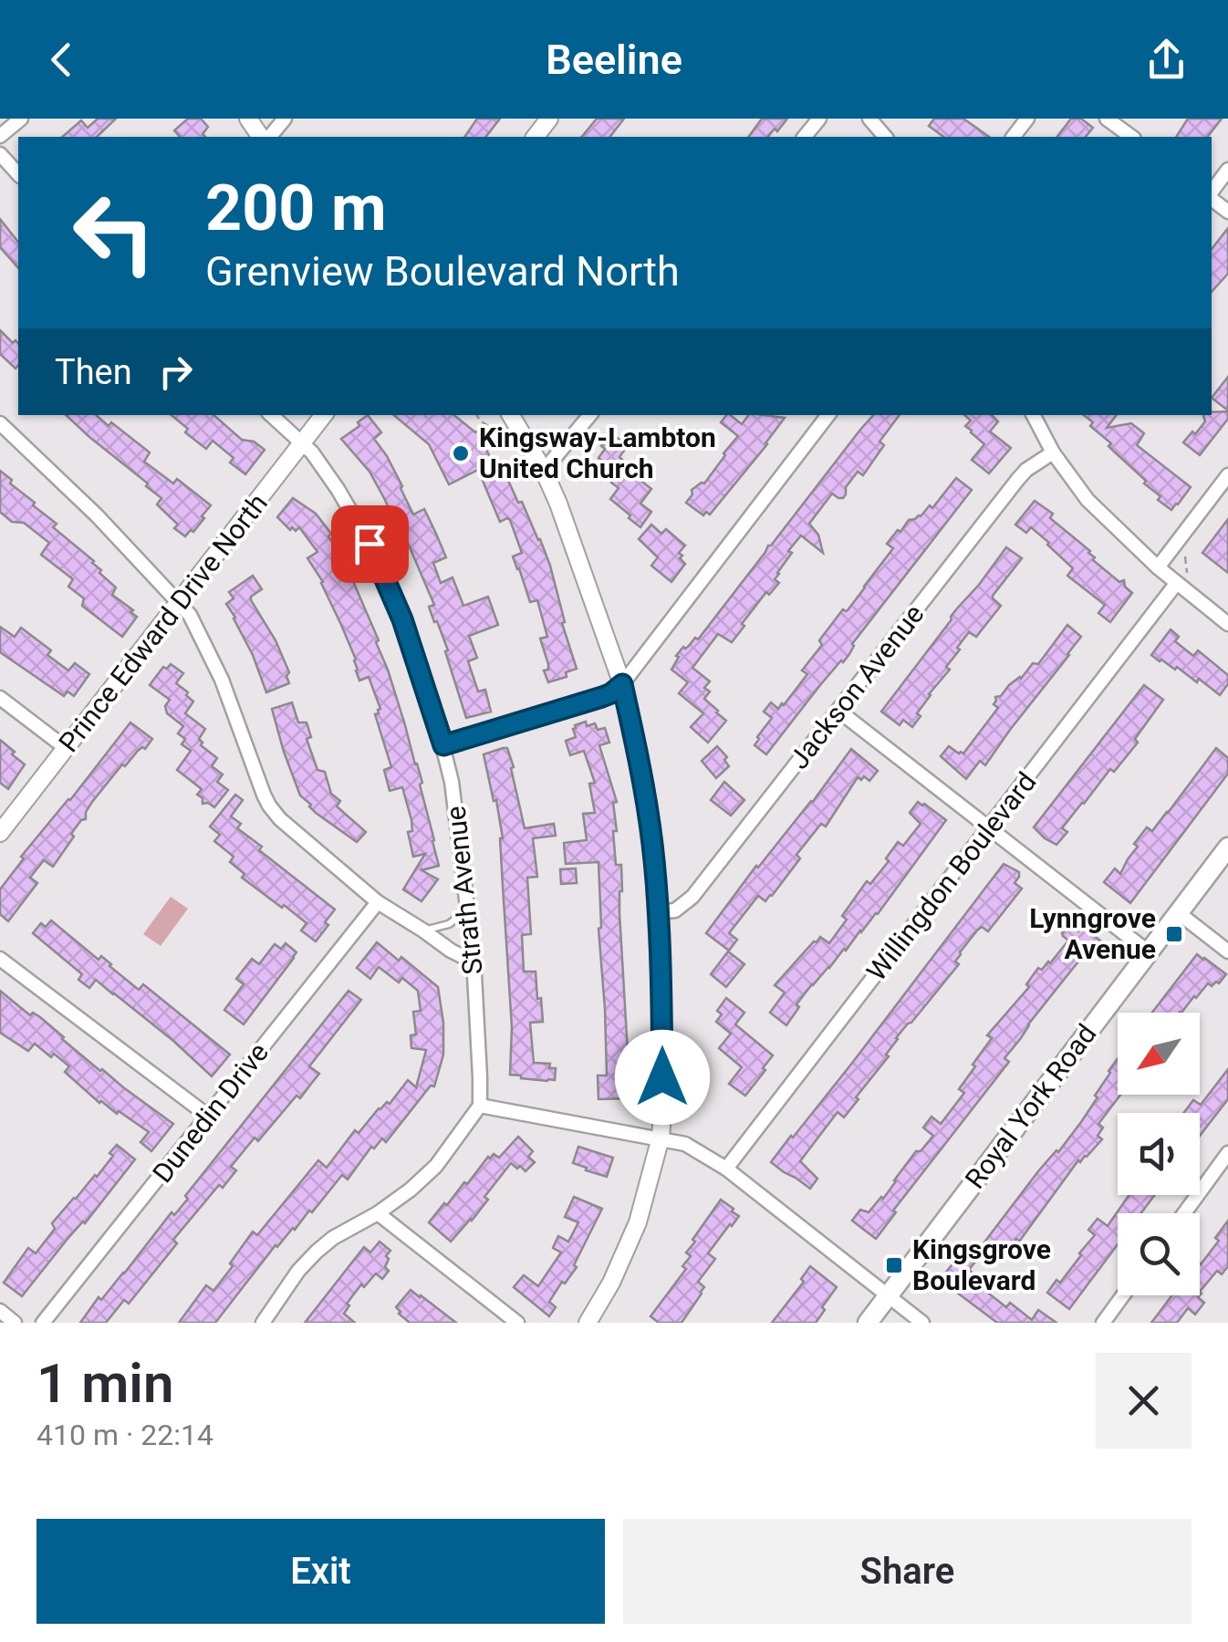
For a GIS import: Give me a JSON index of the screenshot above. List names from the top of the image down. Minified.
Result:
{"streets":{"main road":["Royal York Road"],"street":["Prince Edward Drive North","Jackson Avenue","Willingdon Boulevard","Strath Avenue","Dunedin Drive"]},"crossings":[["Prince Edward Drive North","Strath Avenue"]],"places":{"other":["Kingsway-Lambton United Church"],"transit":["Lynngrove Avenue","Kingsgrove Boulevard"]},"north":"bottom left","page":{"header":"Beeline","turn":["200 m","Grenview Boulevard North"],"then":"Then","heading":["1 min","410 m · 22:14"],"buttons":["Exit","Share"]}}
